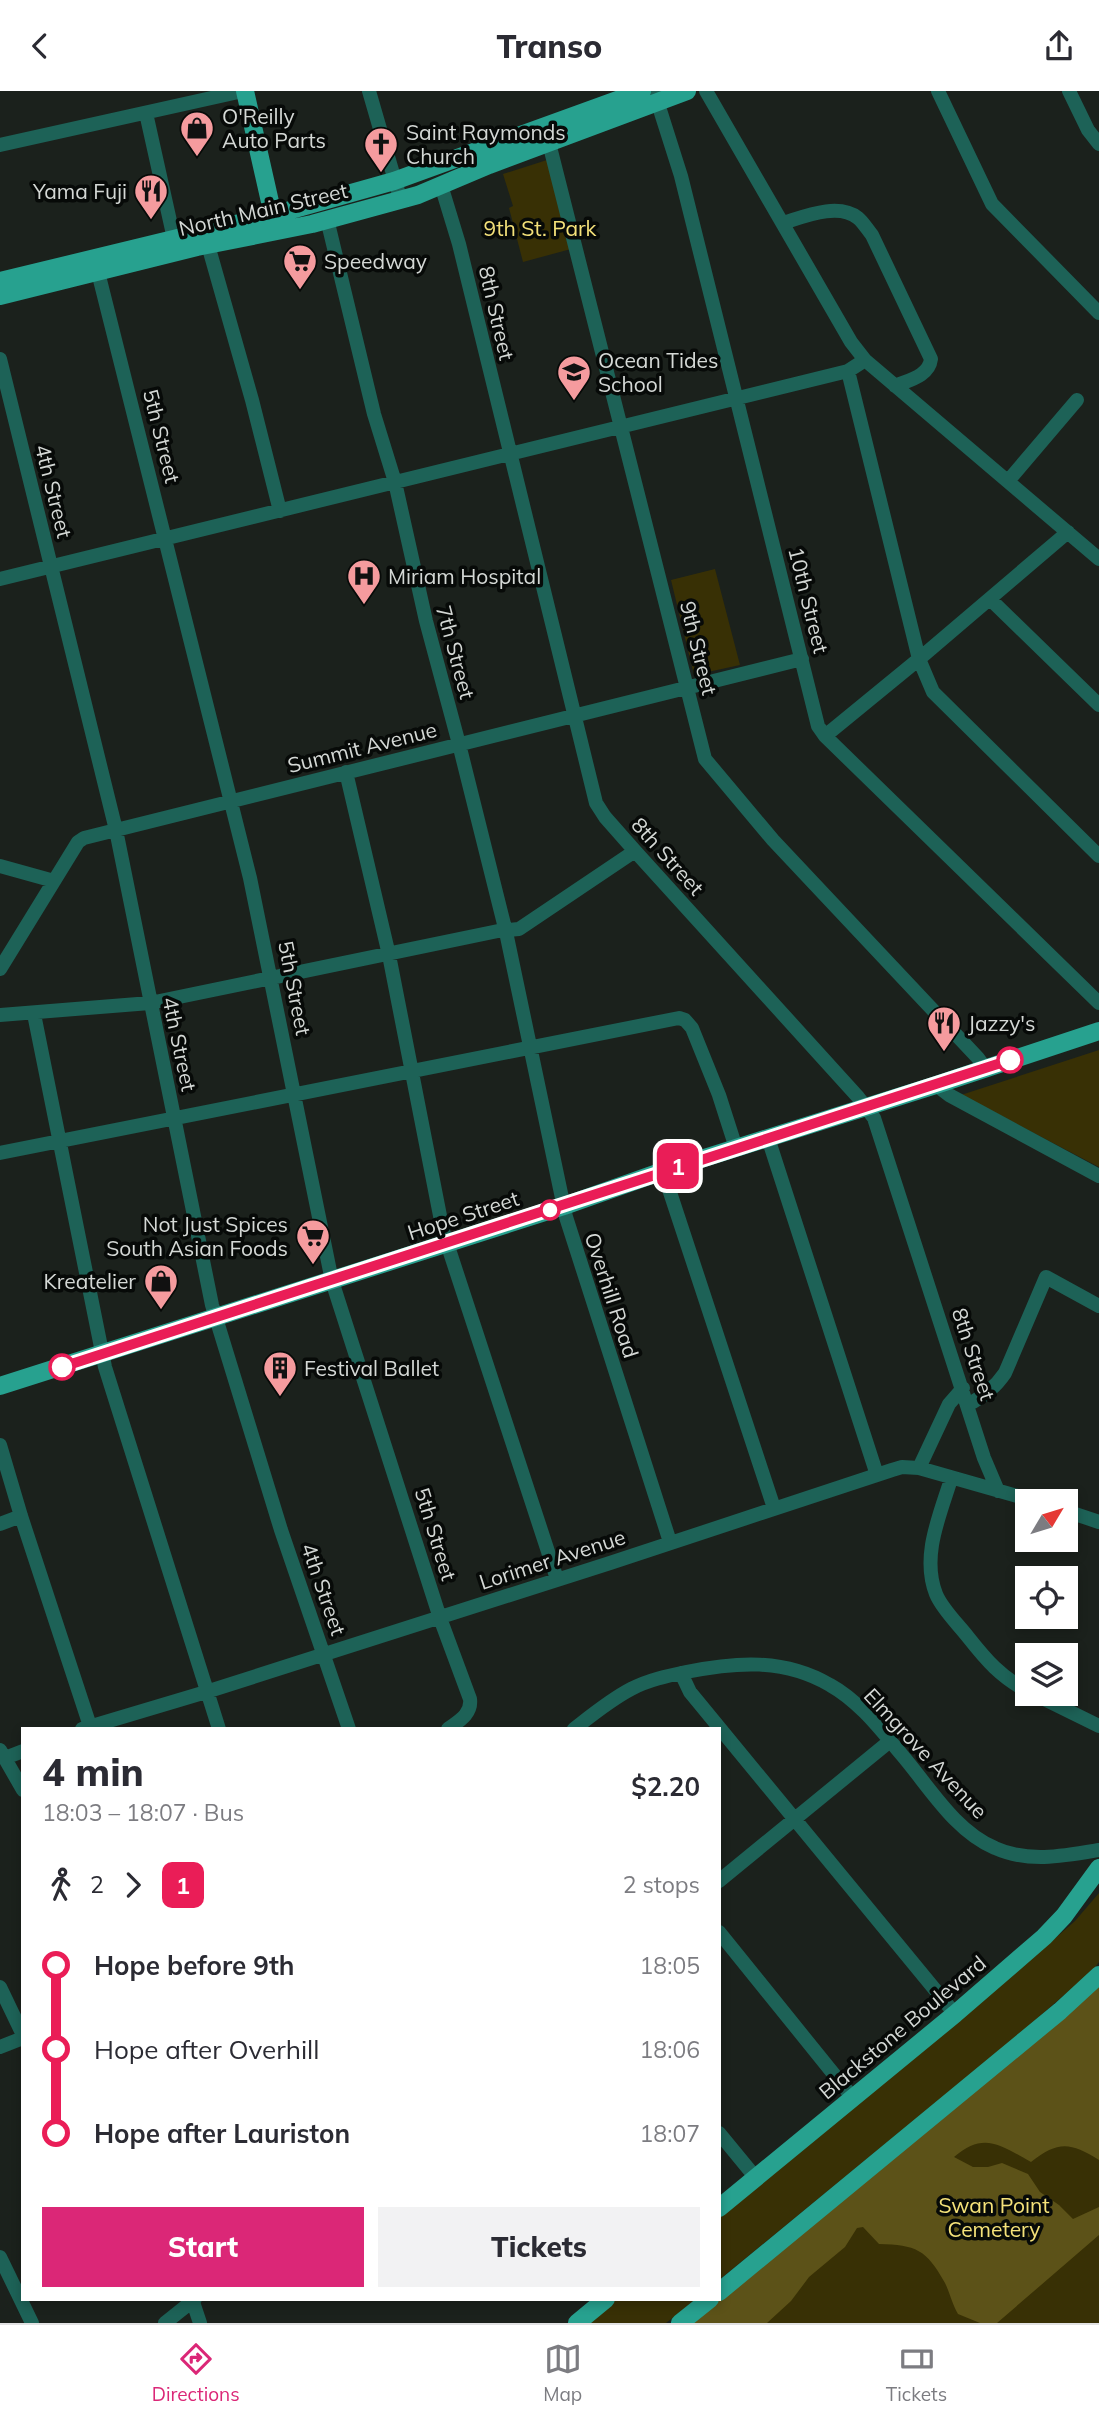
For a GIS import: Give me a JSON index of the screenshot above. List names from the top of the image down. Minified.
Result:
{"streets":{"main road":["North Main Street","Hope Street","Blackstone Boulevard"],"street":["8th Street","5th Street","4th Street","10th Street","9th Street","7th Street","Summit Avenue","Overhill Road","Lorimer Avenue","Elmgrove Avenue"]},"crossings":[["North Main Street","8th Street"],["North Main Street","5th Street"],["North Main Street","10th Street"],["North Main Street","9th Street"],["North Main Street","7th Street"],["8th Street","Summit Avenue"],["8th Street","Hope Street"],["8th Street","Lorimer Avenue"],["5th Street","Summit Avenue"],["5th Street","Hope Street"],["5th Street","Lorimer Avenue"],["4th Street","Summit Avenue"],["4th Street","Hope Street"],["4th Street","Lorimer Avenue"],["10th Street","Summit Avenue"],["9th Street","Summit Avenue"],["9th Street","Hope Street"],["7th Street","Summit Avenue"],["7th Street","Overhill Road"],["Hope Street","Overhill Road"],["Overhill Road","Lorimer Avenue"]],"parks":["9th St. Park","Swan Point Cemetery"],"places":{"shop":["O'Reilly Auto Parts","Kreatelier"],"church":["Saint Raymonds Church"],"restaurant":["Yama Fuji","Jazzy's"],"supermarket":["Speedway","Not Just Spices South Asian Foods"],"school or university":["Ocean Tides School"],"hospital":["Miriam Hospital"],"building":["Festival Ballet"]},"lines":["bus line 1"],"north":"top right","page":{"header":"Transo","on_map":"1","heading":["4 min","18:03 – 18:07 · Bus","$2.20"],"legs":["2","1","2 stops"],"list":[{"name":"Hope before 9th","value":"18:05"},{"name":"Hope after Overhill","value":"18:06"},{"name":"Hope after Lauriston","value":"18:07"}],"buttons":["Start","Tickets"],"tabs":["Directions","Map","Tickets"]}}
